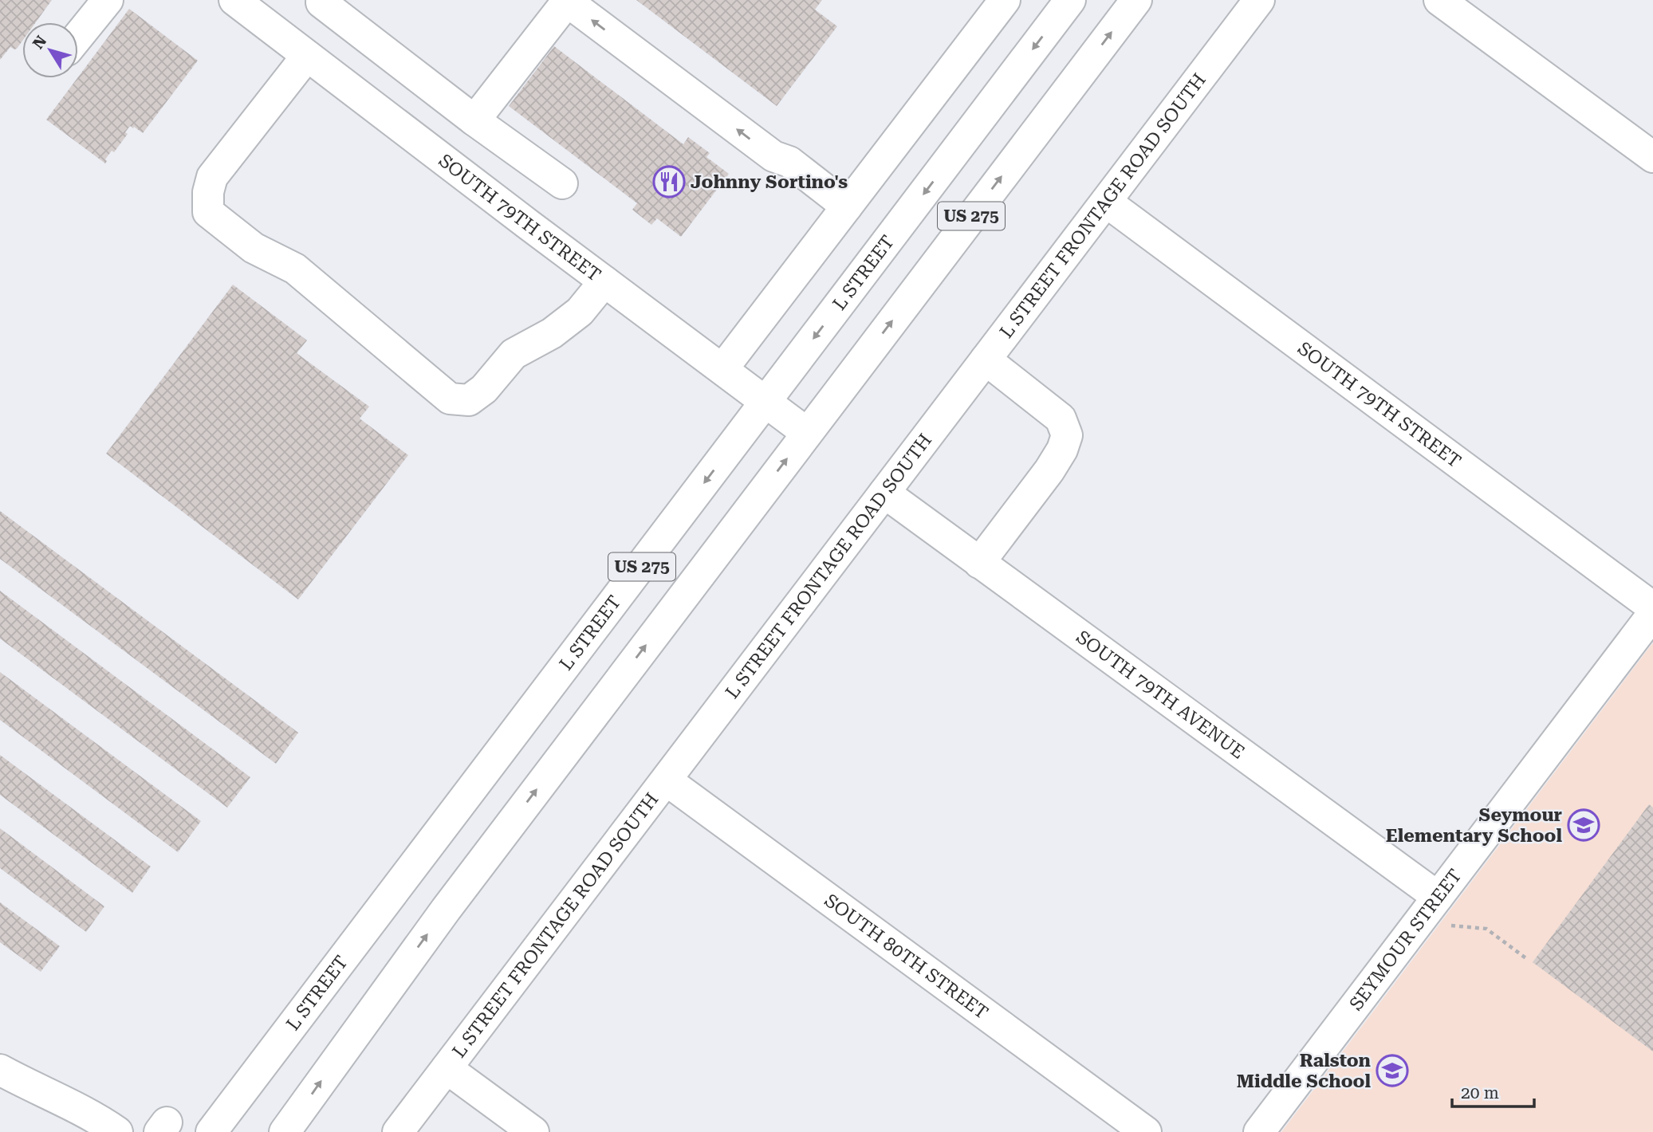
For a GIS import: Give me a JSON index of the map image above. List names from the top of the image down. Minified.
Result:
{"streets":{"street":["L STREET FRONTAGE ROAD SOUTH","US 275","SOUTH 79TH STREET","L STREET","SOUTH 79TH AVENUE","SEYMOUR STREET","SOUTH 80TH STREET"]},"crossings":[["L STREET FRONTAGE ROAD SOUTH","SOUTH 79TH STREET"],["L STREET FRONTAGE ROAD SOUTH","SOUTH 79TH AVENUE"],["L STREET FRONTAGE ROAD SOUTH","SOUTH 80TH STREET"],["US 275","SOUTH 79TH STREET"],["SOUTH 79TH STREET","L STREET"],["SOUTH 79TH AVENUE","SEYMOUR STREET"]],"places":{"restaurant":["Johnny Sortino's"],"school or university":["Seymour Elementary School","Ralston Middle School"]},"scale_bar":"20 m","north":"top left"}
